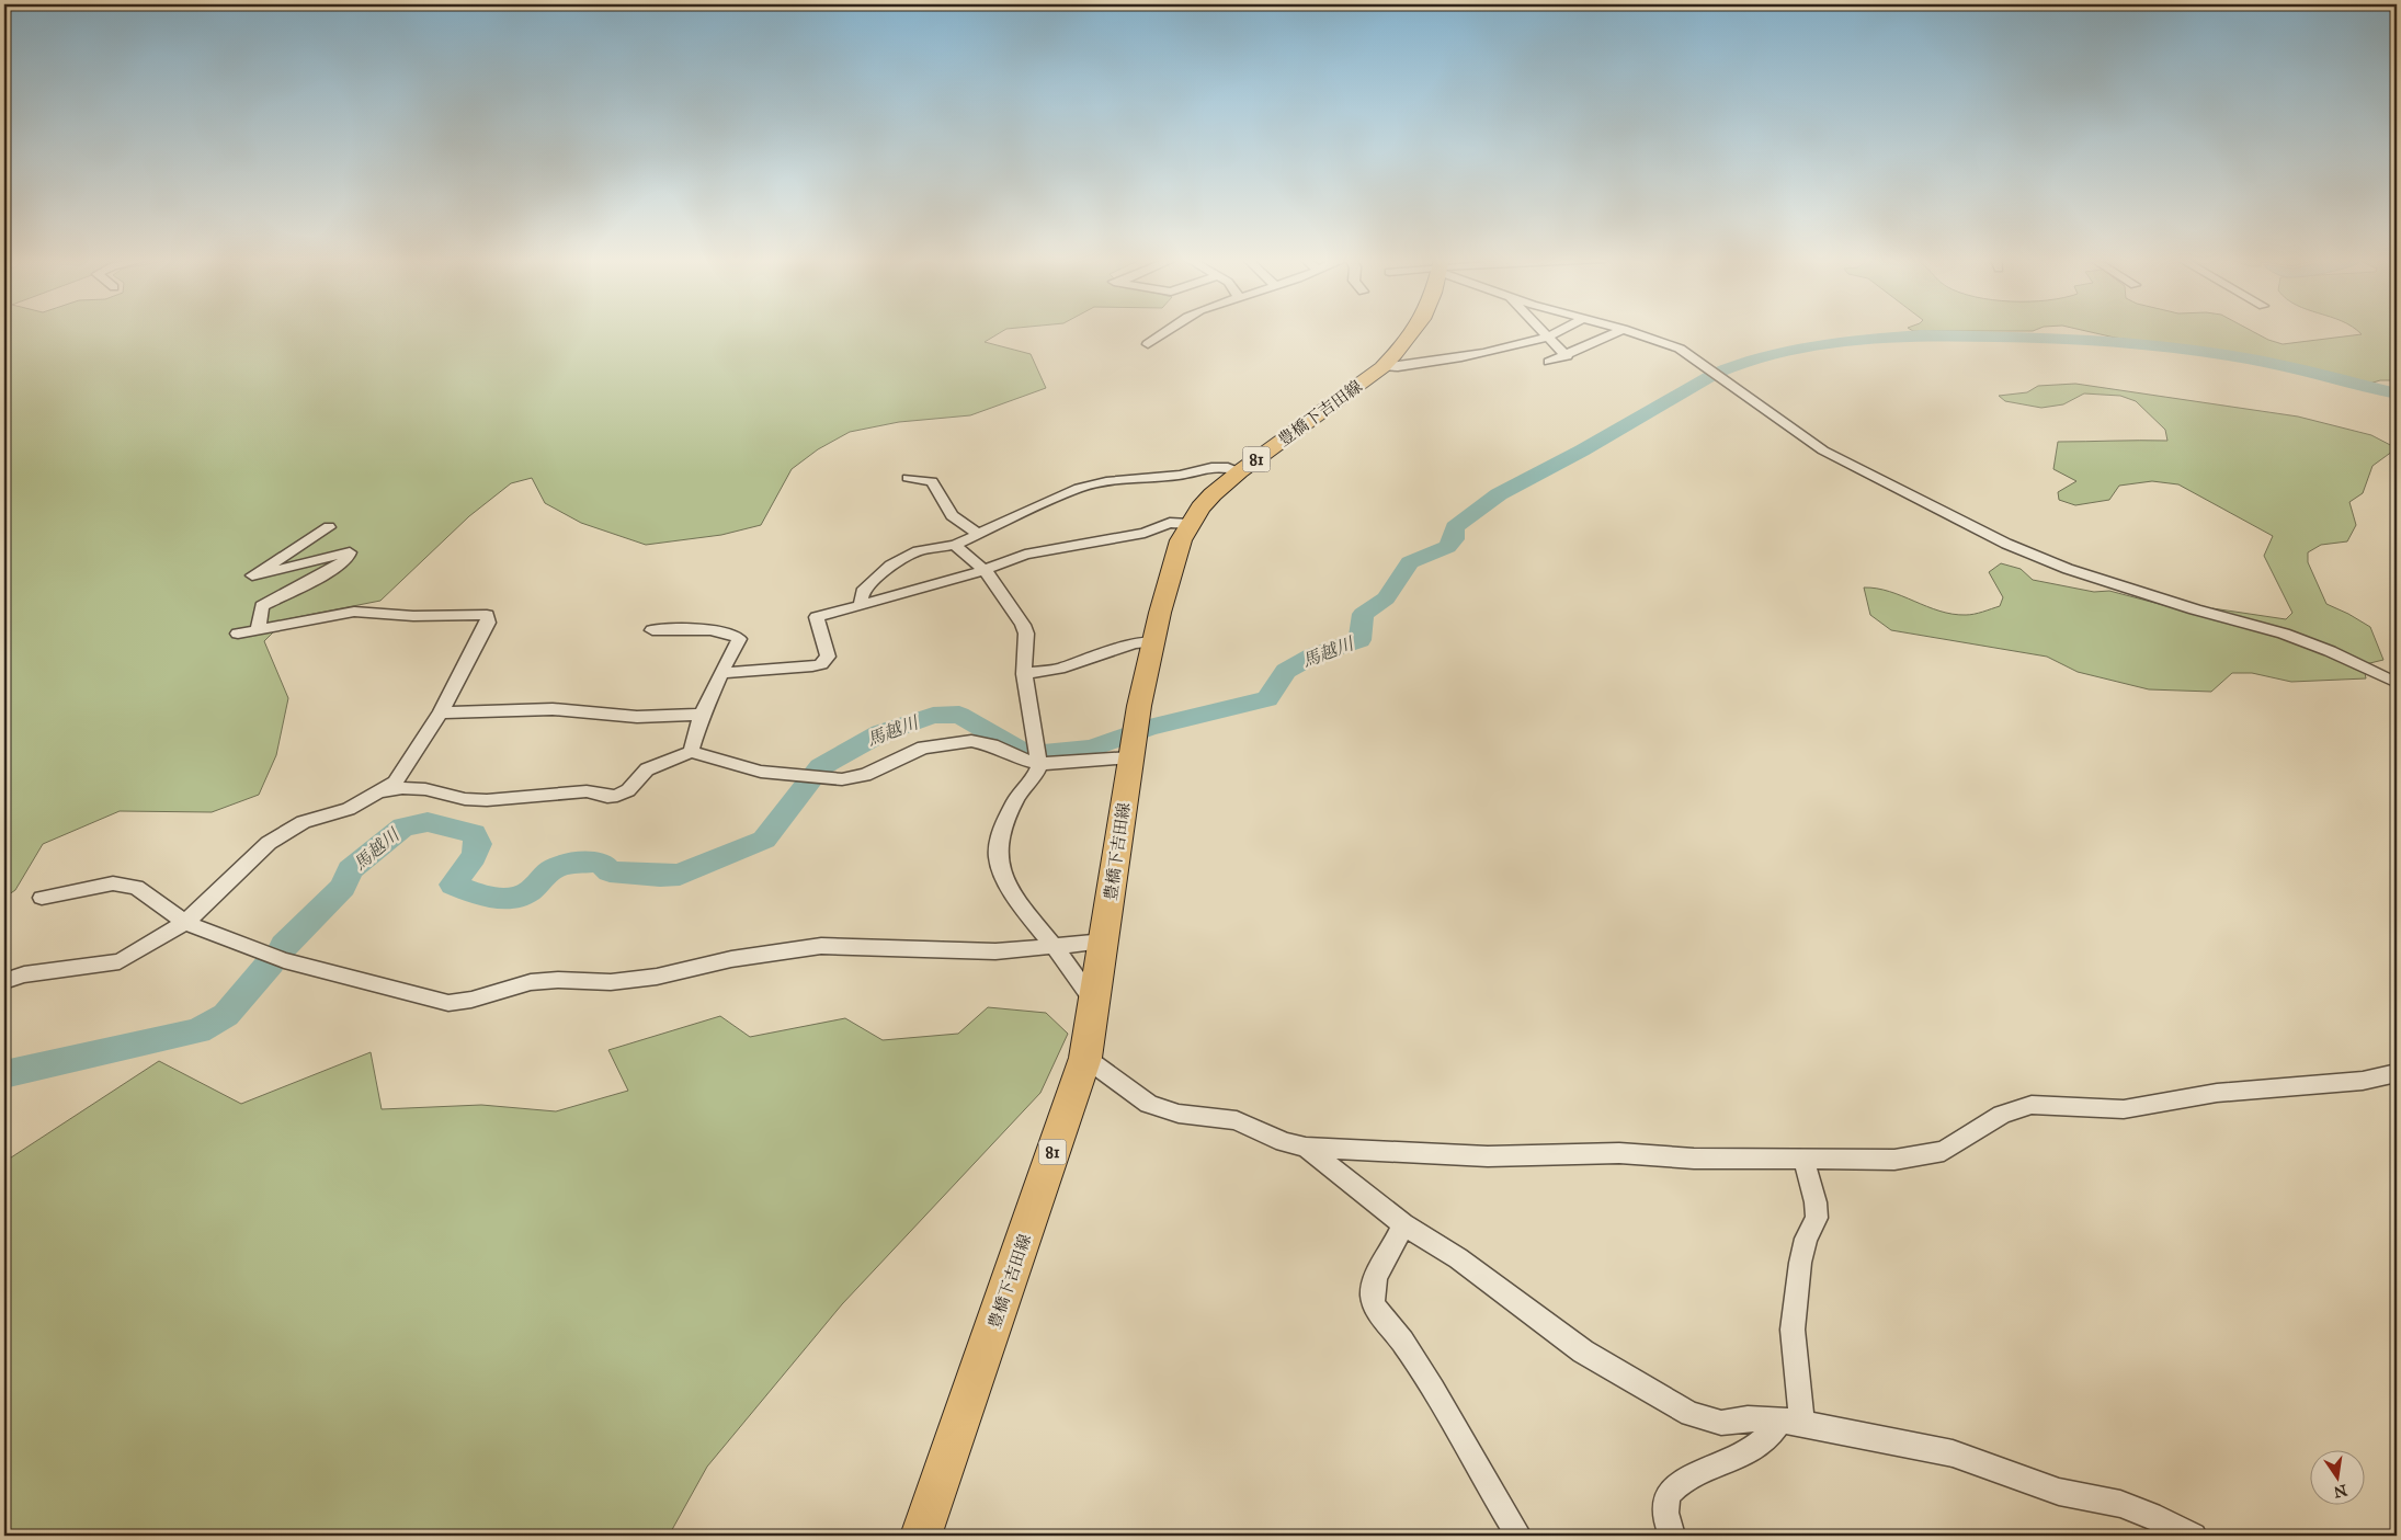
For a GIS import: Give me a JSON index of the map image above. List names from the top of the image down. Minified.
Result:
{"streets":{"main road":["豊橋下吉田線","81"]},"water":["馬越川"],"north":"bottom"}
